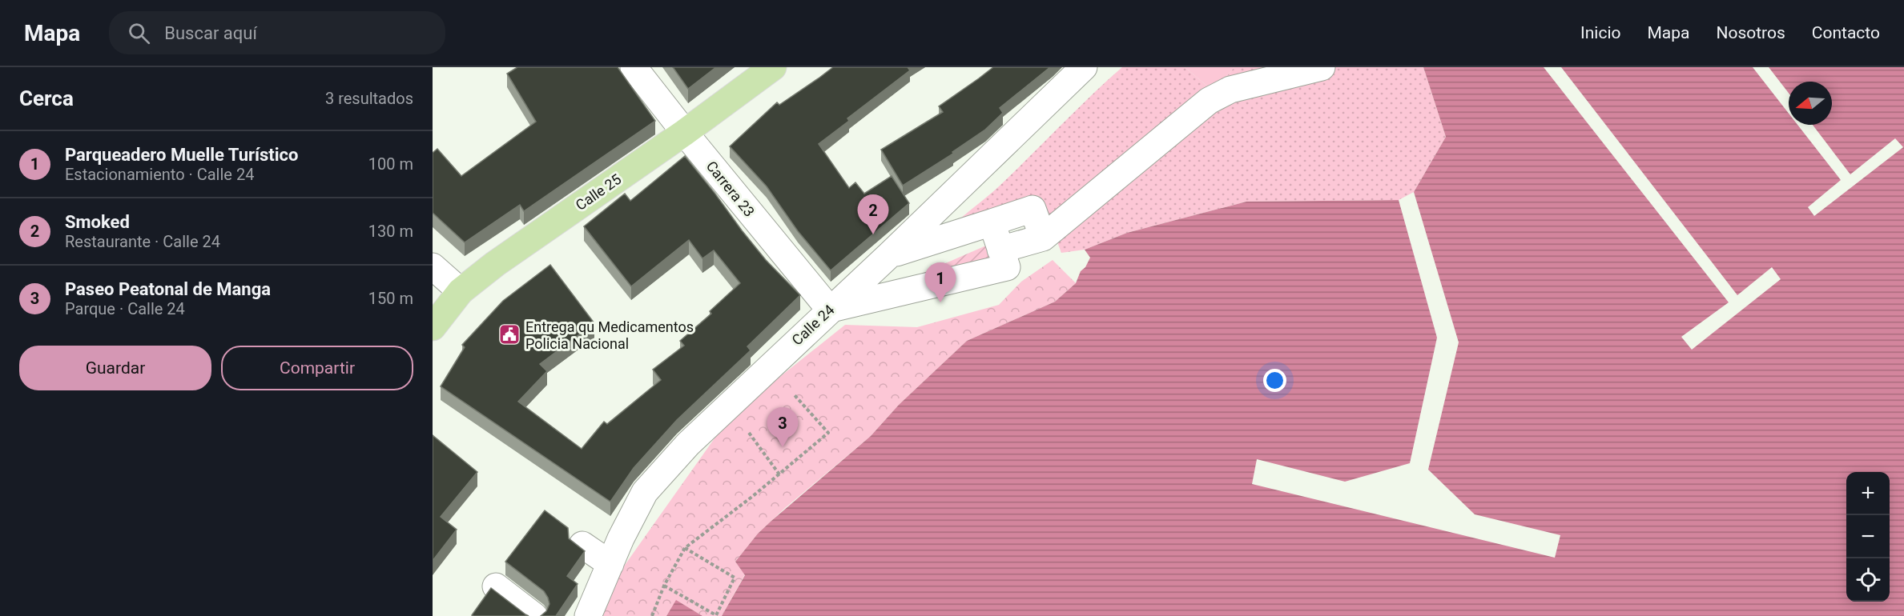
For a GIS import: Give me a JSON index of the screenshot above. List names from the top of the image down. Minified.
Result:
{"streets":{"main road":["Calle 25"],"street":["Carrera 23","Calle 24"]},"crossings":[["Carrera 23","Calle 25"],["Carrera 23","Calle 24"]],"places":{"public building":["Entrega qu Medicamentos Policia Nacional"]},"north":"left","page":{"header":"Mapa","search":"Buscar aquí","nav":["Inicio","Mapa","Nosotros","Contacto"],"heading":["Cerca","3 resultados"],"list":[{"mark":"1","name":"Parqueadero Muelle Turístico","note":"Estacionamiento · Calle 24","value":"100 m"},{"mark":"2","name":"Smoked","note":"Restaurante · Calle 24","value":"130 m"},{"mark":"3","name":"Paseo Peatonal de Manga","note":"Parque · Calle 24","value":"150 m"}],"pins":["2","1","3"],"buttons":["Guardar","Compartir"],"map_buttons":["+","−"]}}
